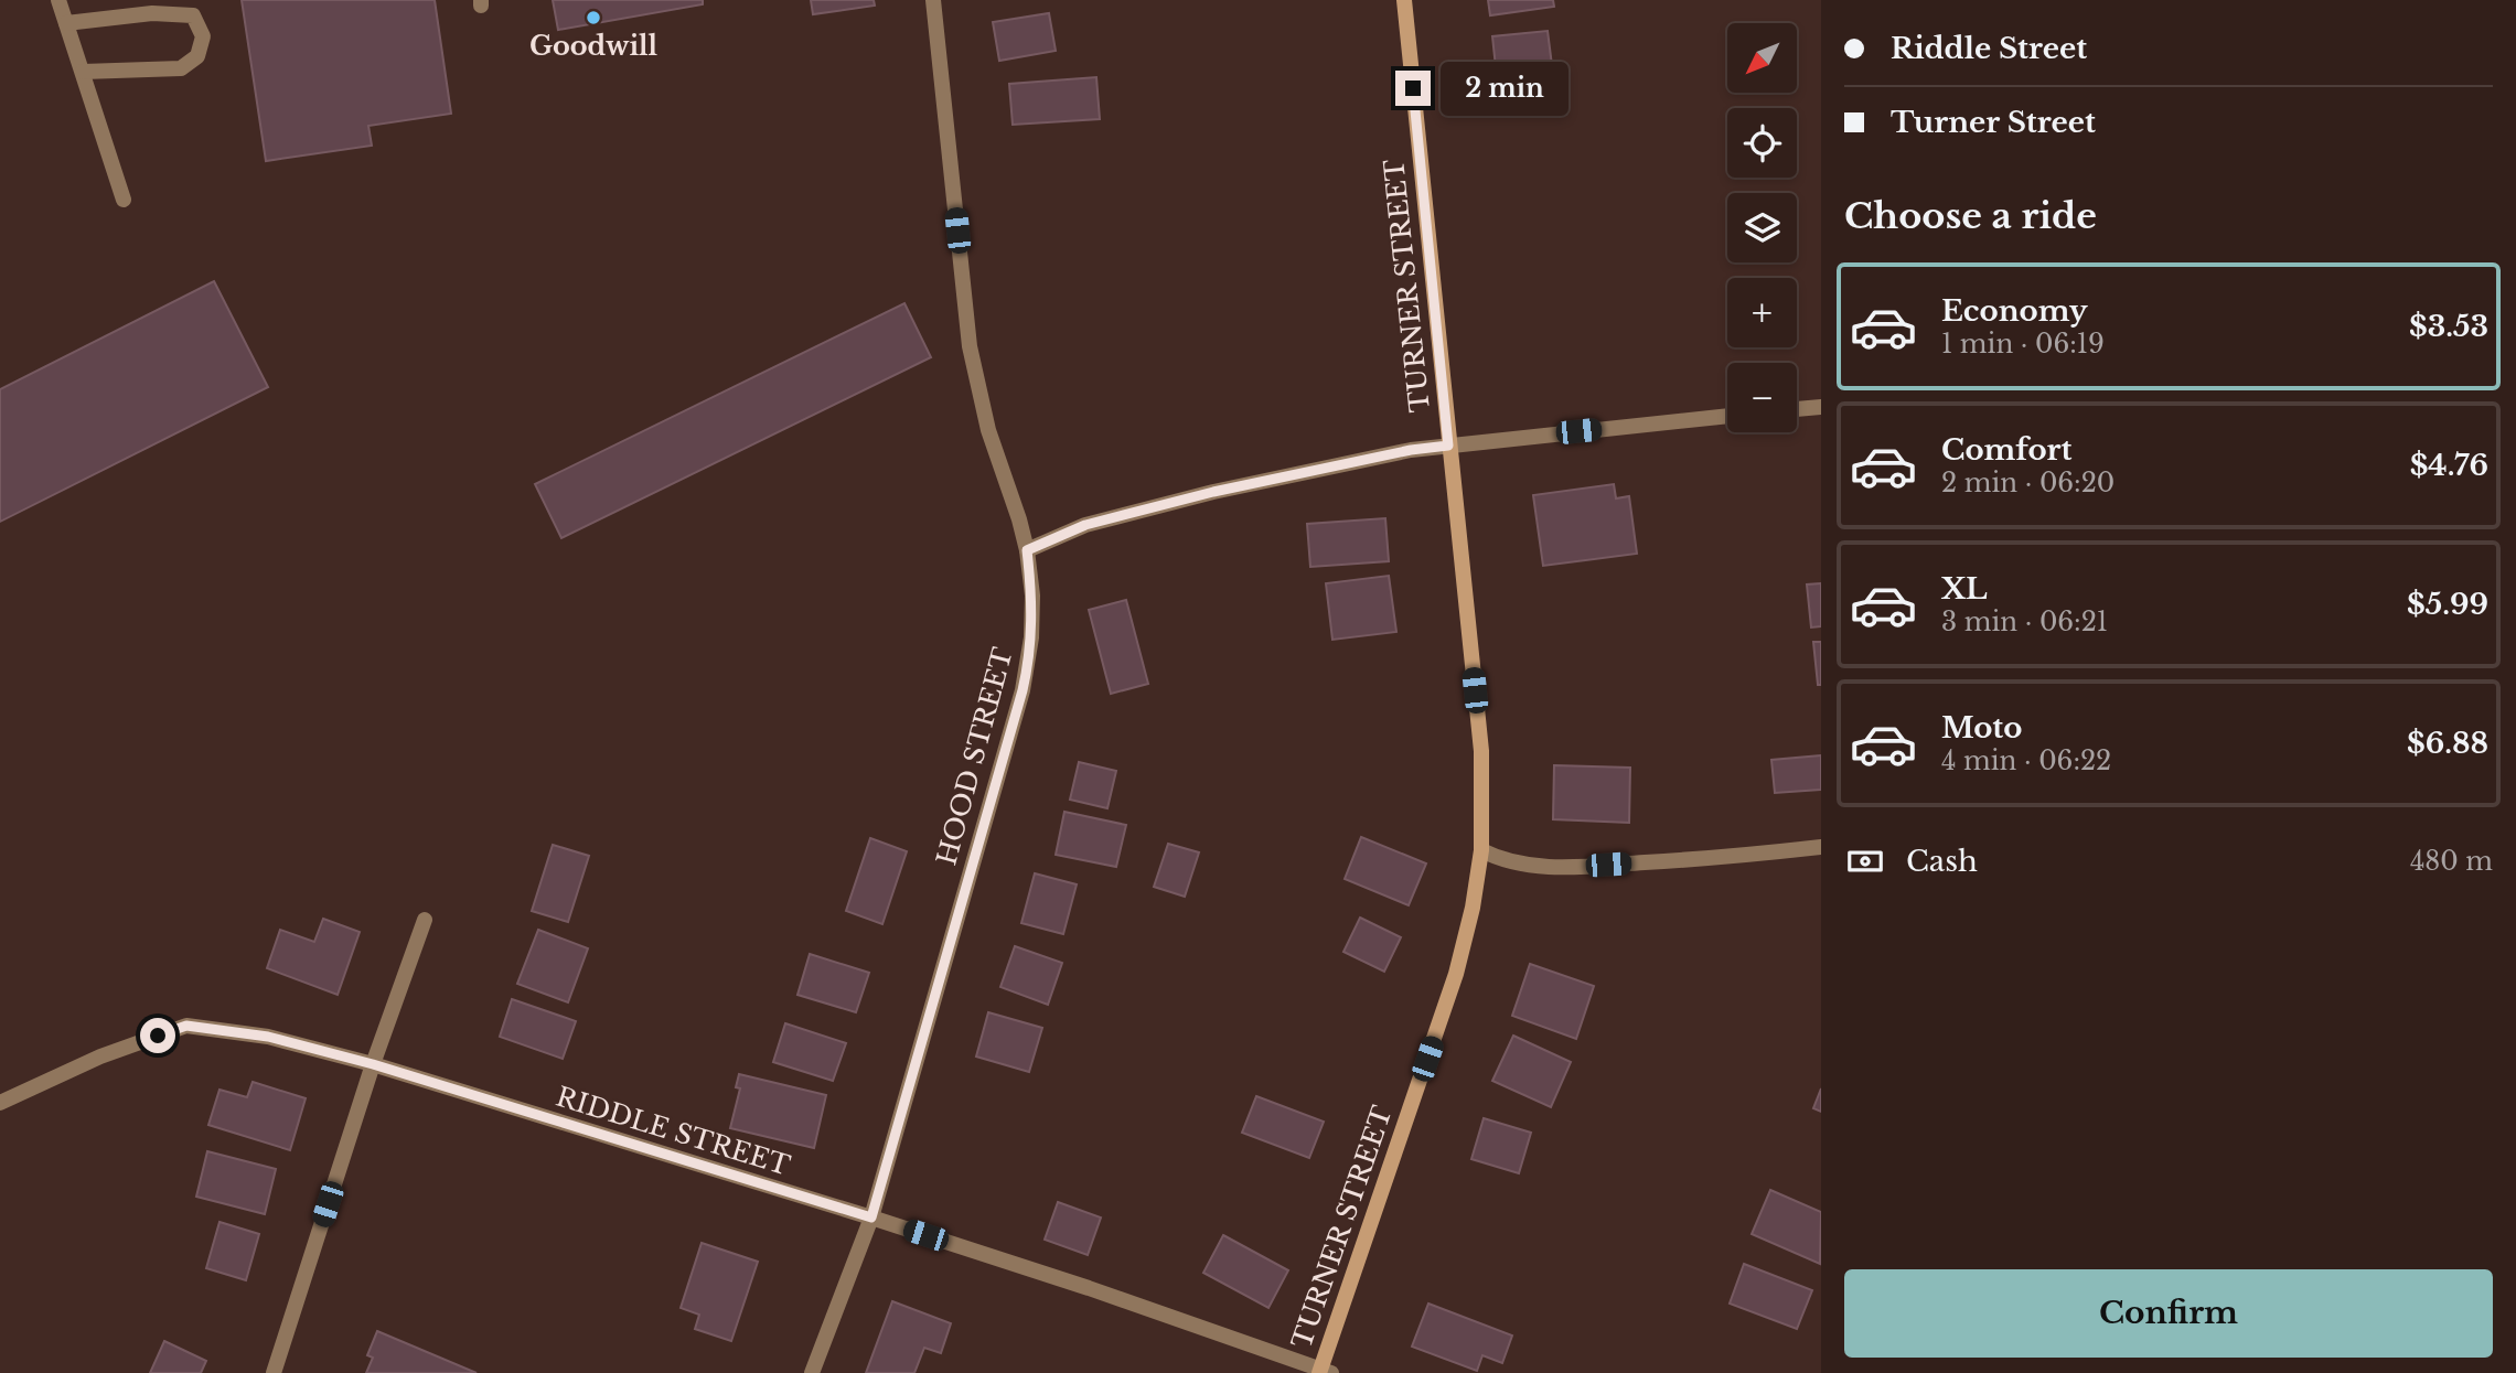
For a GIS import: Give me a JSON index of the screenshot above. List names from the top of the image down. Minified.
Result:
{"streets":{"street":["TURNER STREET","HOOD STREET","RIDDLE STREET"]},"crossings":[["TURNER STREET","RIDDLE STREET"],["HOOD STREET","RIDDLE STREET"]],"places":["Goodwill"],"north":"bottom left","page":{"banner":["Riddle Street","Turner Street"],"map_buttons":["+","−"],"bubble":"2 min","heading":"Choose a ride","list":[{"name":"Economy","note":"1 min · 06:19","value":"$3.53"},{"name":"Comfort","note":"2 min · 06:20","value":"$4.76"},{"name":"XL","note":"3 min · 06:21","value":"$5.99"},{"name":"Moto","note":"4 min · 06:22","value":"$6.88"}],"pay":["Cash","480 m"],"buttons":"Confirm"}}
